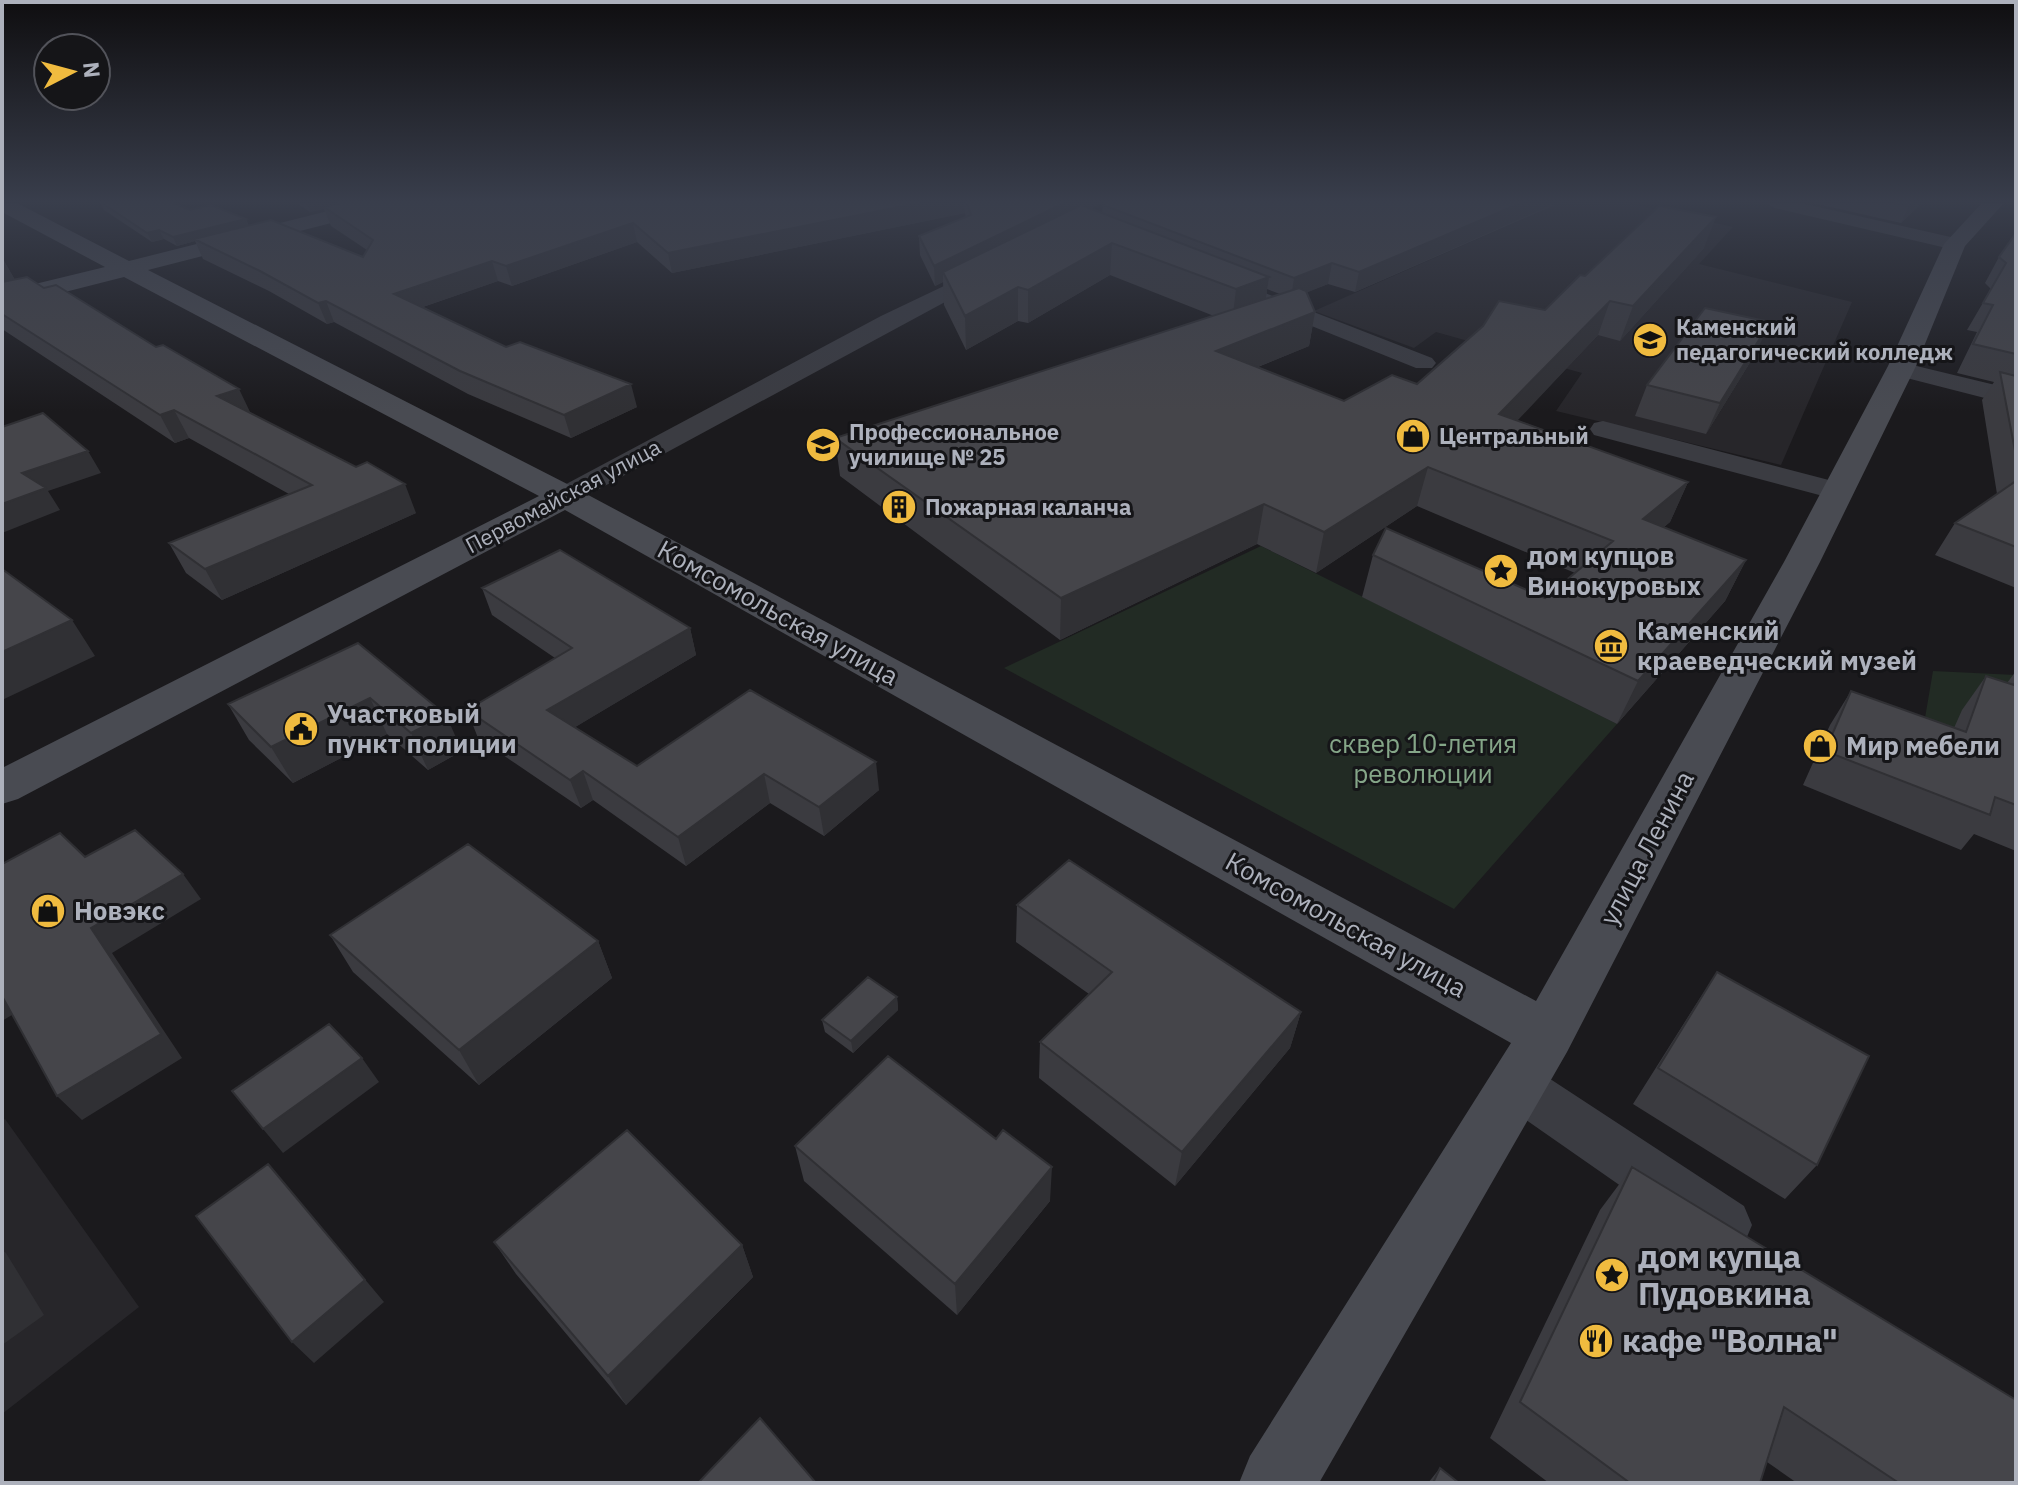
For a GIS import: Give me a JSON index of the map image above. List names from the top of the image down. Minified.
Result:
{"streets":{"street":["Первомайская улица","Комсомольская улица","улица Ленина"]},"crossings":[["Первомайская улица","Комсомольская улица"],["Комсомольская улица","улица Ленина"]],"parks":["сквер 10-летия революции"],"places":{"school or university":["Каменский педагогический колледж","Профессиональное училище № 25"],"shop":["Центральный","Мир мебели","Новэкс"],"building":["Пожарная каланча"],"place":["дом купцов Винокуровых","дом купца Пудовкина"],"museum":["Каменский краеведческий музей"],"public building":["Участковый пункт полиции"],"restaurant":["кафе \"Волна\""]},"north":"right"}
